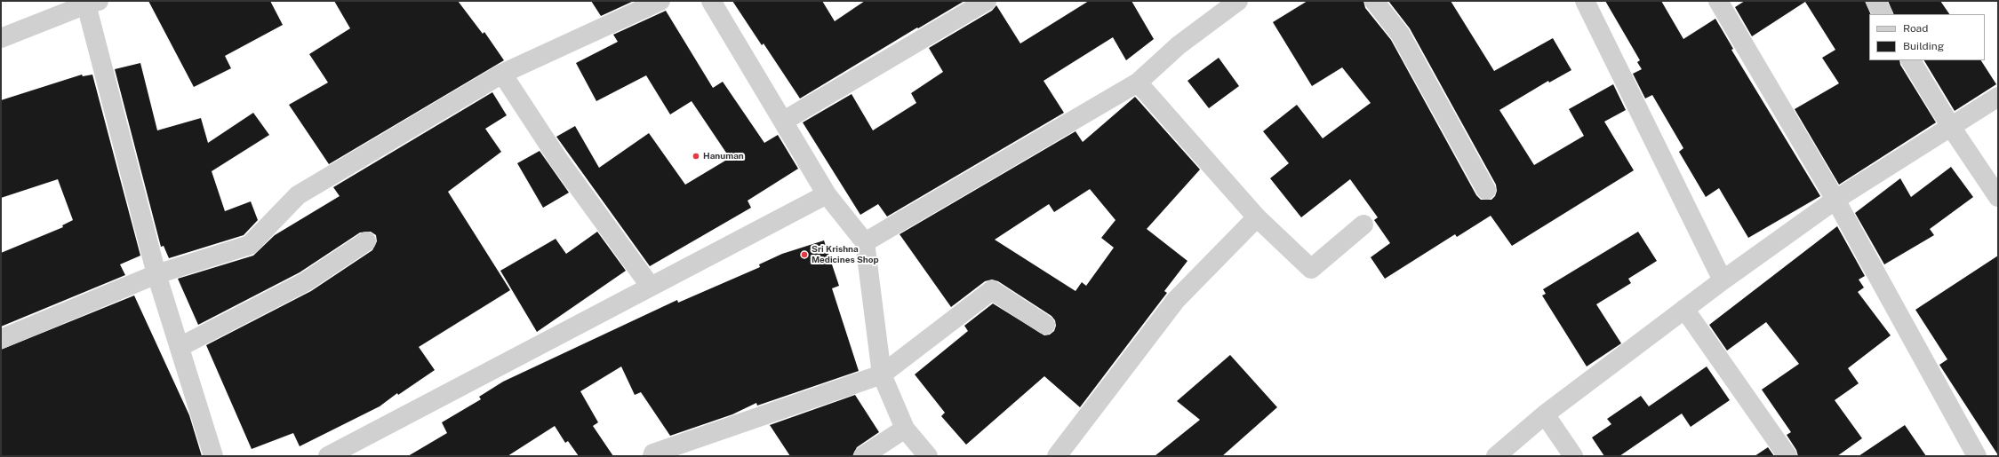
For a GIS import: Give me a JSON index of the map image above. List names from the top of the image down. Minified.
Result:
{"places":["Hanuman","Sri Krishna Medicines Shop"],"legend":["Road","Building"]}
